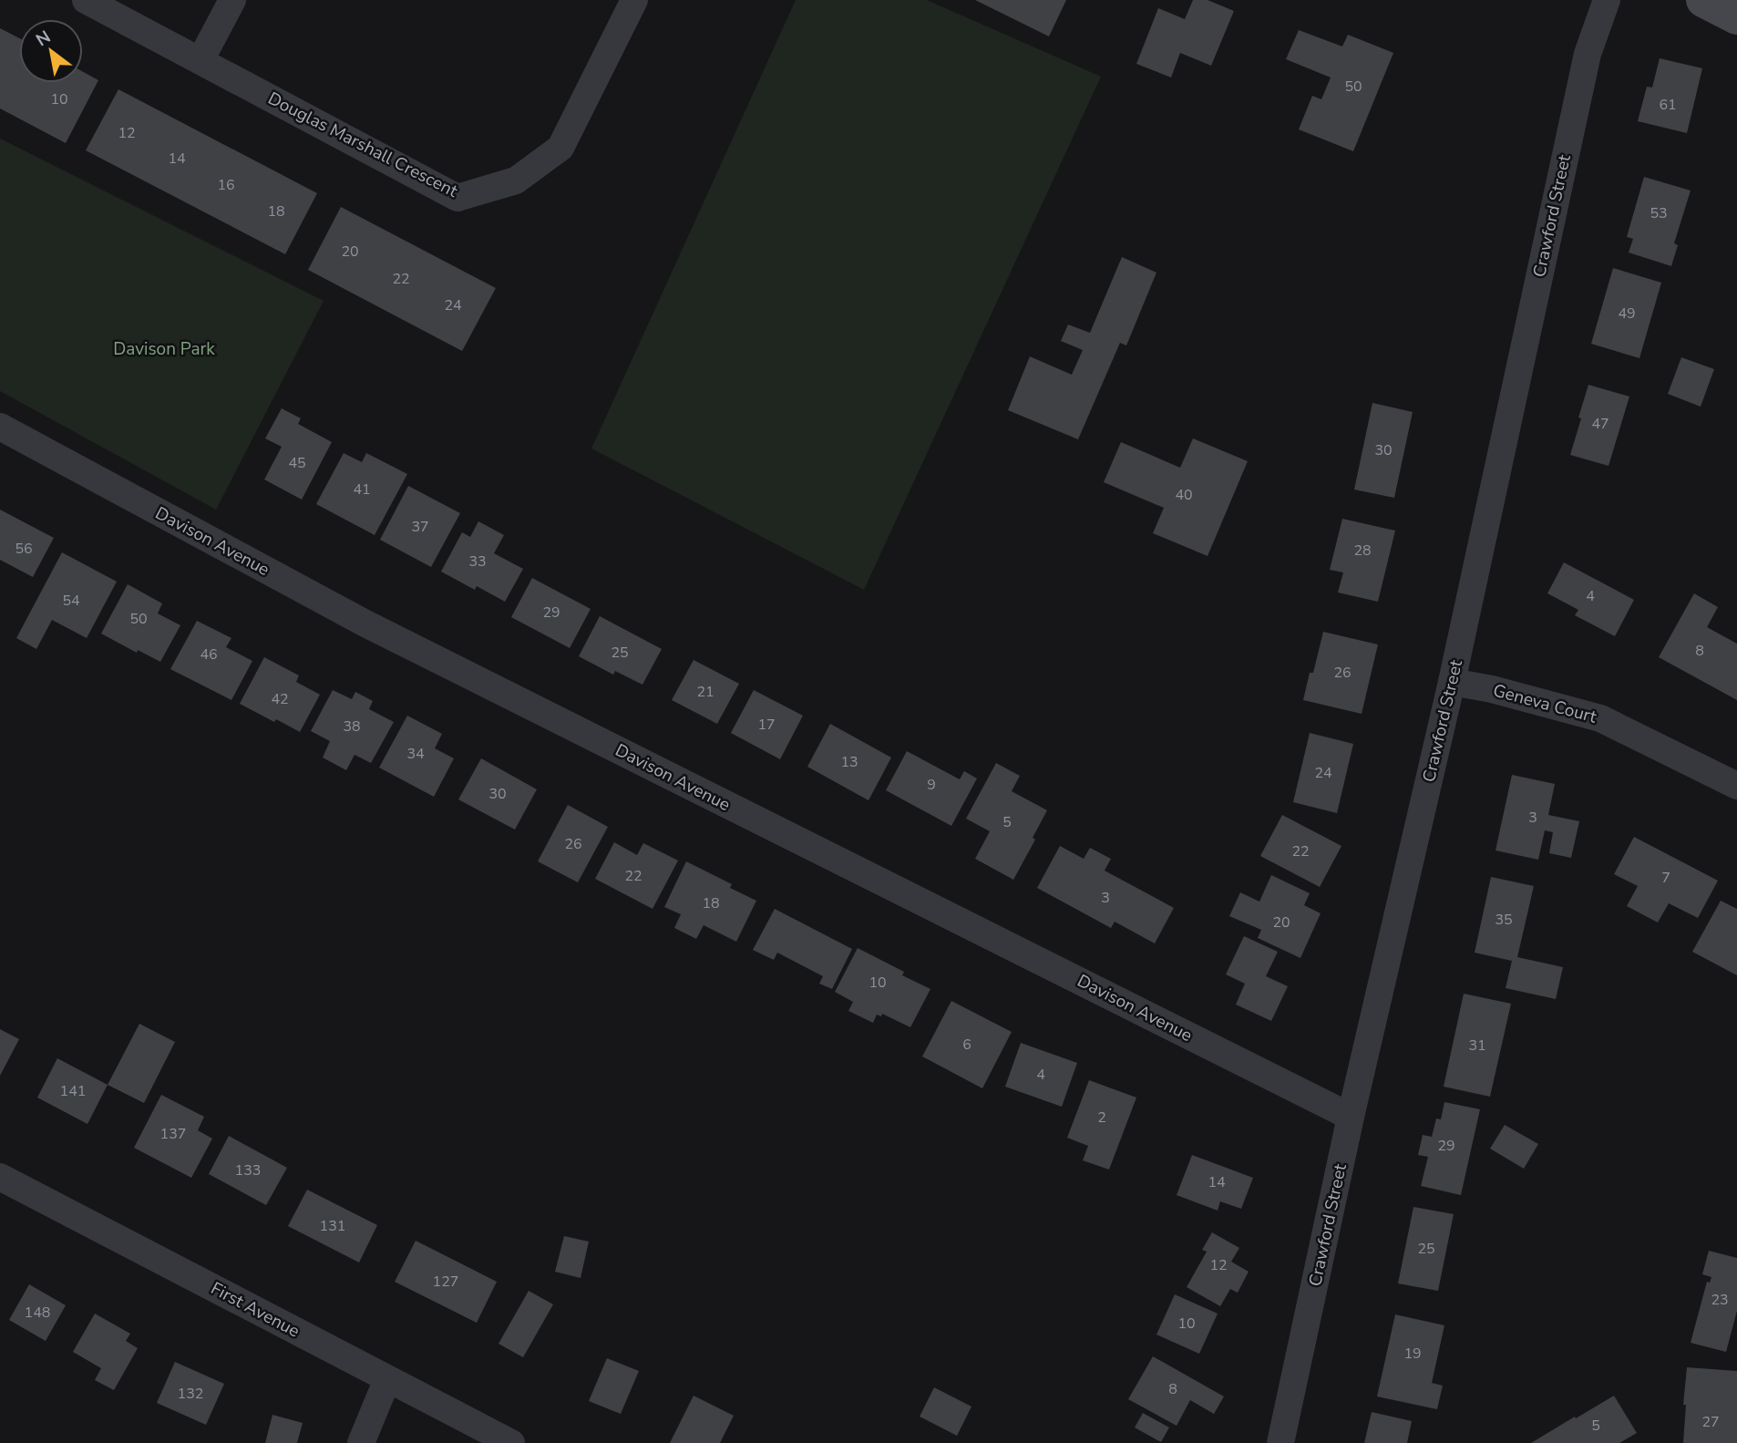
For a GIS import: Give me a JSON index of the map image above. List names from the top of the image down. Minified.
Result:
{"streets":{"street":["Douglas Marshall Crescent","Crawford Street","Davison Avenue","Geneva Court","First Avenue"]},"crossings":[["Crawford Street","Davison Avenue"],["Crawford Street","Geneva Court"]],"parks":["Davison Park"],"house_numbers":["50","10","61","12","14","16","18","53","20","22","24","49","47","30","45","41","40","37","56","28","33","4","54","29","50","8","25","46","26","21","42","17","38","34","13","24","9","30","3","5","26","22","22","7","3","18","35","20","10","6","31","4","141","2","137","29","133","14","131","25","12","127","23","148","10","19","8","132","27","5"],"north":"top left"}
